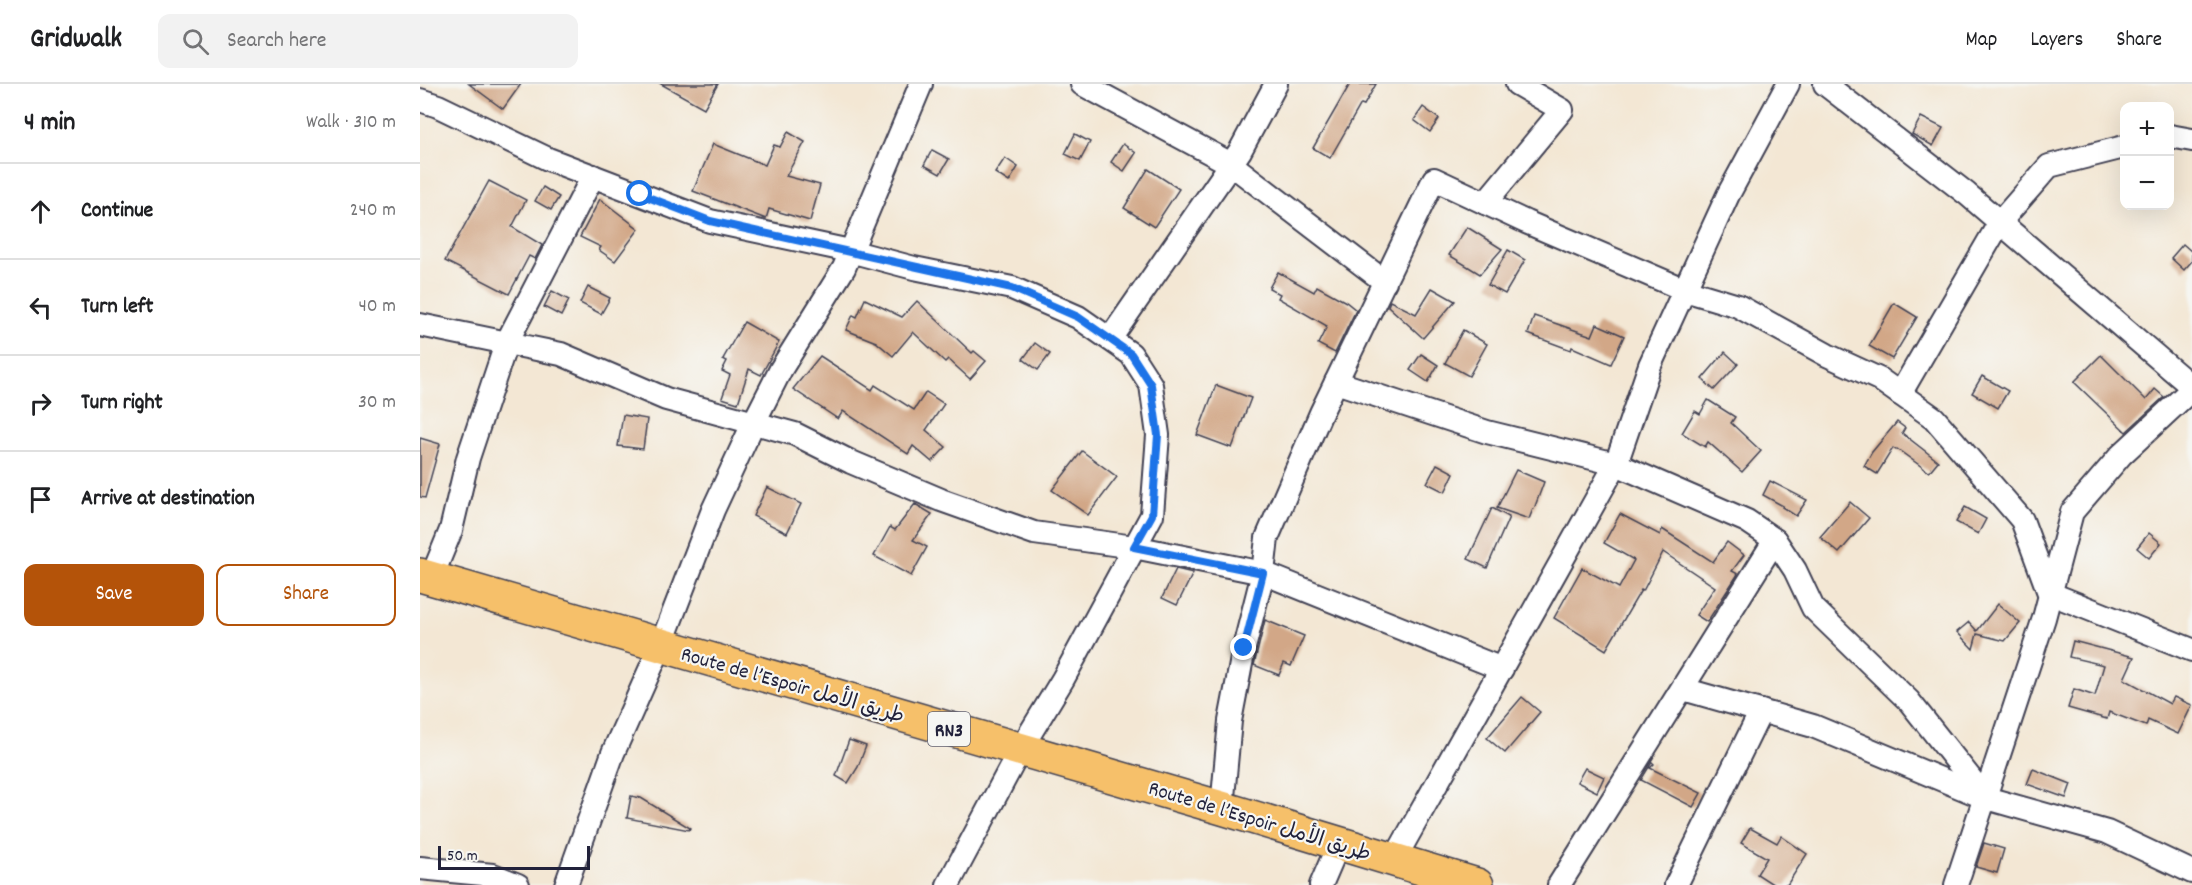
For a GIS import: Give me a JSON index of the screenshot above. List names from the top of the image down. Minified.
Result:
{"streets":{"highway":["Route de l’Espoir طريق الأمل","RN3"]},"scale_bar":"50 m","page":{"header":"Gridwalk","search":"Search here","nav":["Map","Layers","Share"],"heading":["4 min","Walk · 310 m"],"map_buttons":["+","−"],"list":[["Continue","240 m"],["Turn left","40 m"],["Turn right","30 m"],"Arrive at destination"],"buttons":["Save","Share"],"scale":"50 m"}}
